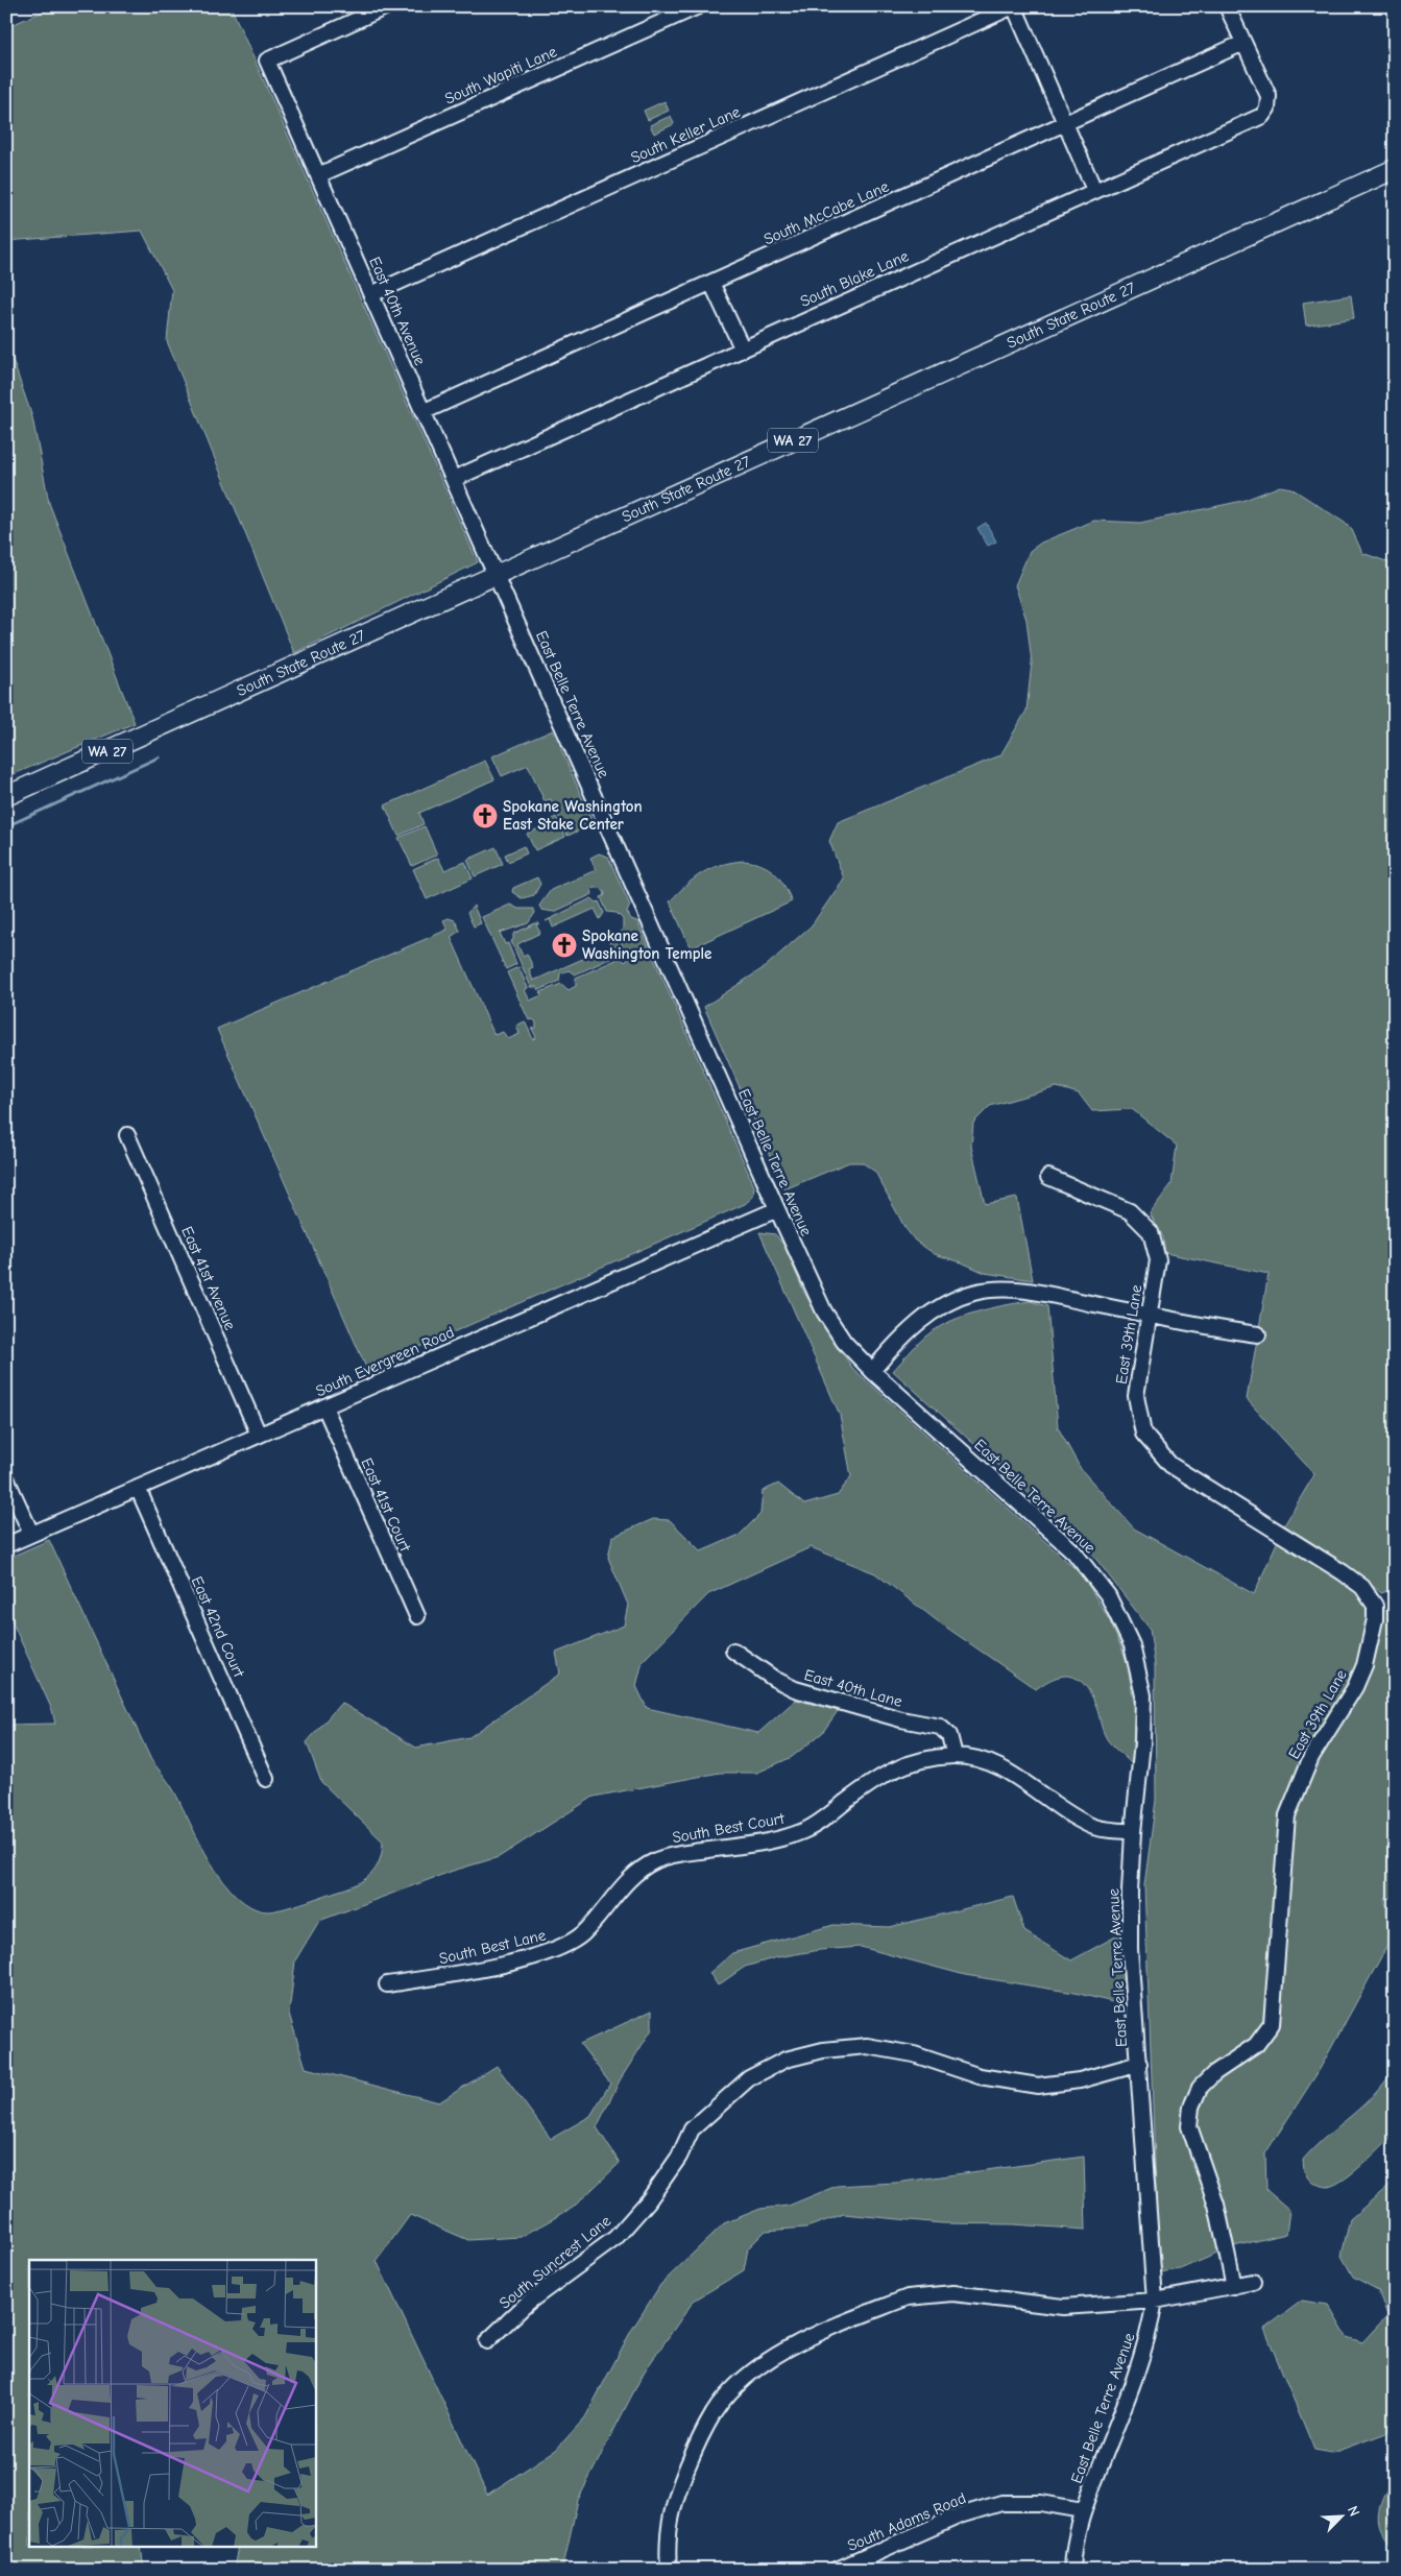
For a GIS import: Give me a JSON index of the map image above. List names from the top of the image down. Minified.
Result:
{"streets":{"main road":["South State Route 27","WA 27"],"street":["South Wapiti Lane","South Keller Lane","South McCabe Lane","South Blake Lane","East 40th Avenue","East Belle Terre Avenue","East 41st Avenue","East 39th Lane","South Evergreen Road","East 41st Court","East 42nd Court","East 40th Lane","South Best Court","South Best Lane","South Suncrest Lane","South Adams Road"]},"crossings":[["South Wapiti Lane","East 40th Avenue"],["South Keller Lane","East 40th Avenue"],["South McCabe Lane","South Blake Lane"],["South McCabe Lane","East 40th Avenue"],["South Blake Lane","East 40th Avenue"],["East 40th Avenue","South State Route 27"],["East 40th Avenue","East Belle Terre Avenue"],["South State Route 27","East Belle Terre Avenue"],["East Belle Terre Avenue","South Evergreen Road"],["East Belle Terre Avenue","South Best Court"],["East Belle Terre Avenue","South Suncrest Lane"],["East Belle Terre Avenue","South Adams Road"],["East 41st Avenue","South Evergreen Road"],["South Evergreen Road","East 41st Court"],["South Evergreen Road","East 42nd Court"],["East 40th Lane","South Best Court"],["South Best Court","South Best Lane"]],"places":{"church":["Spokane Washington East Stake Center","Spokane Washington Temple"]},"north":"top right"}
